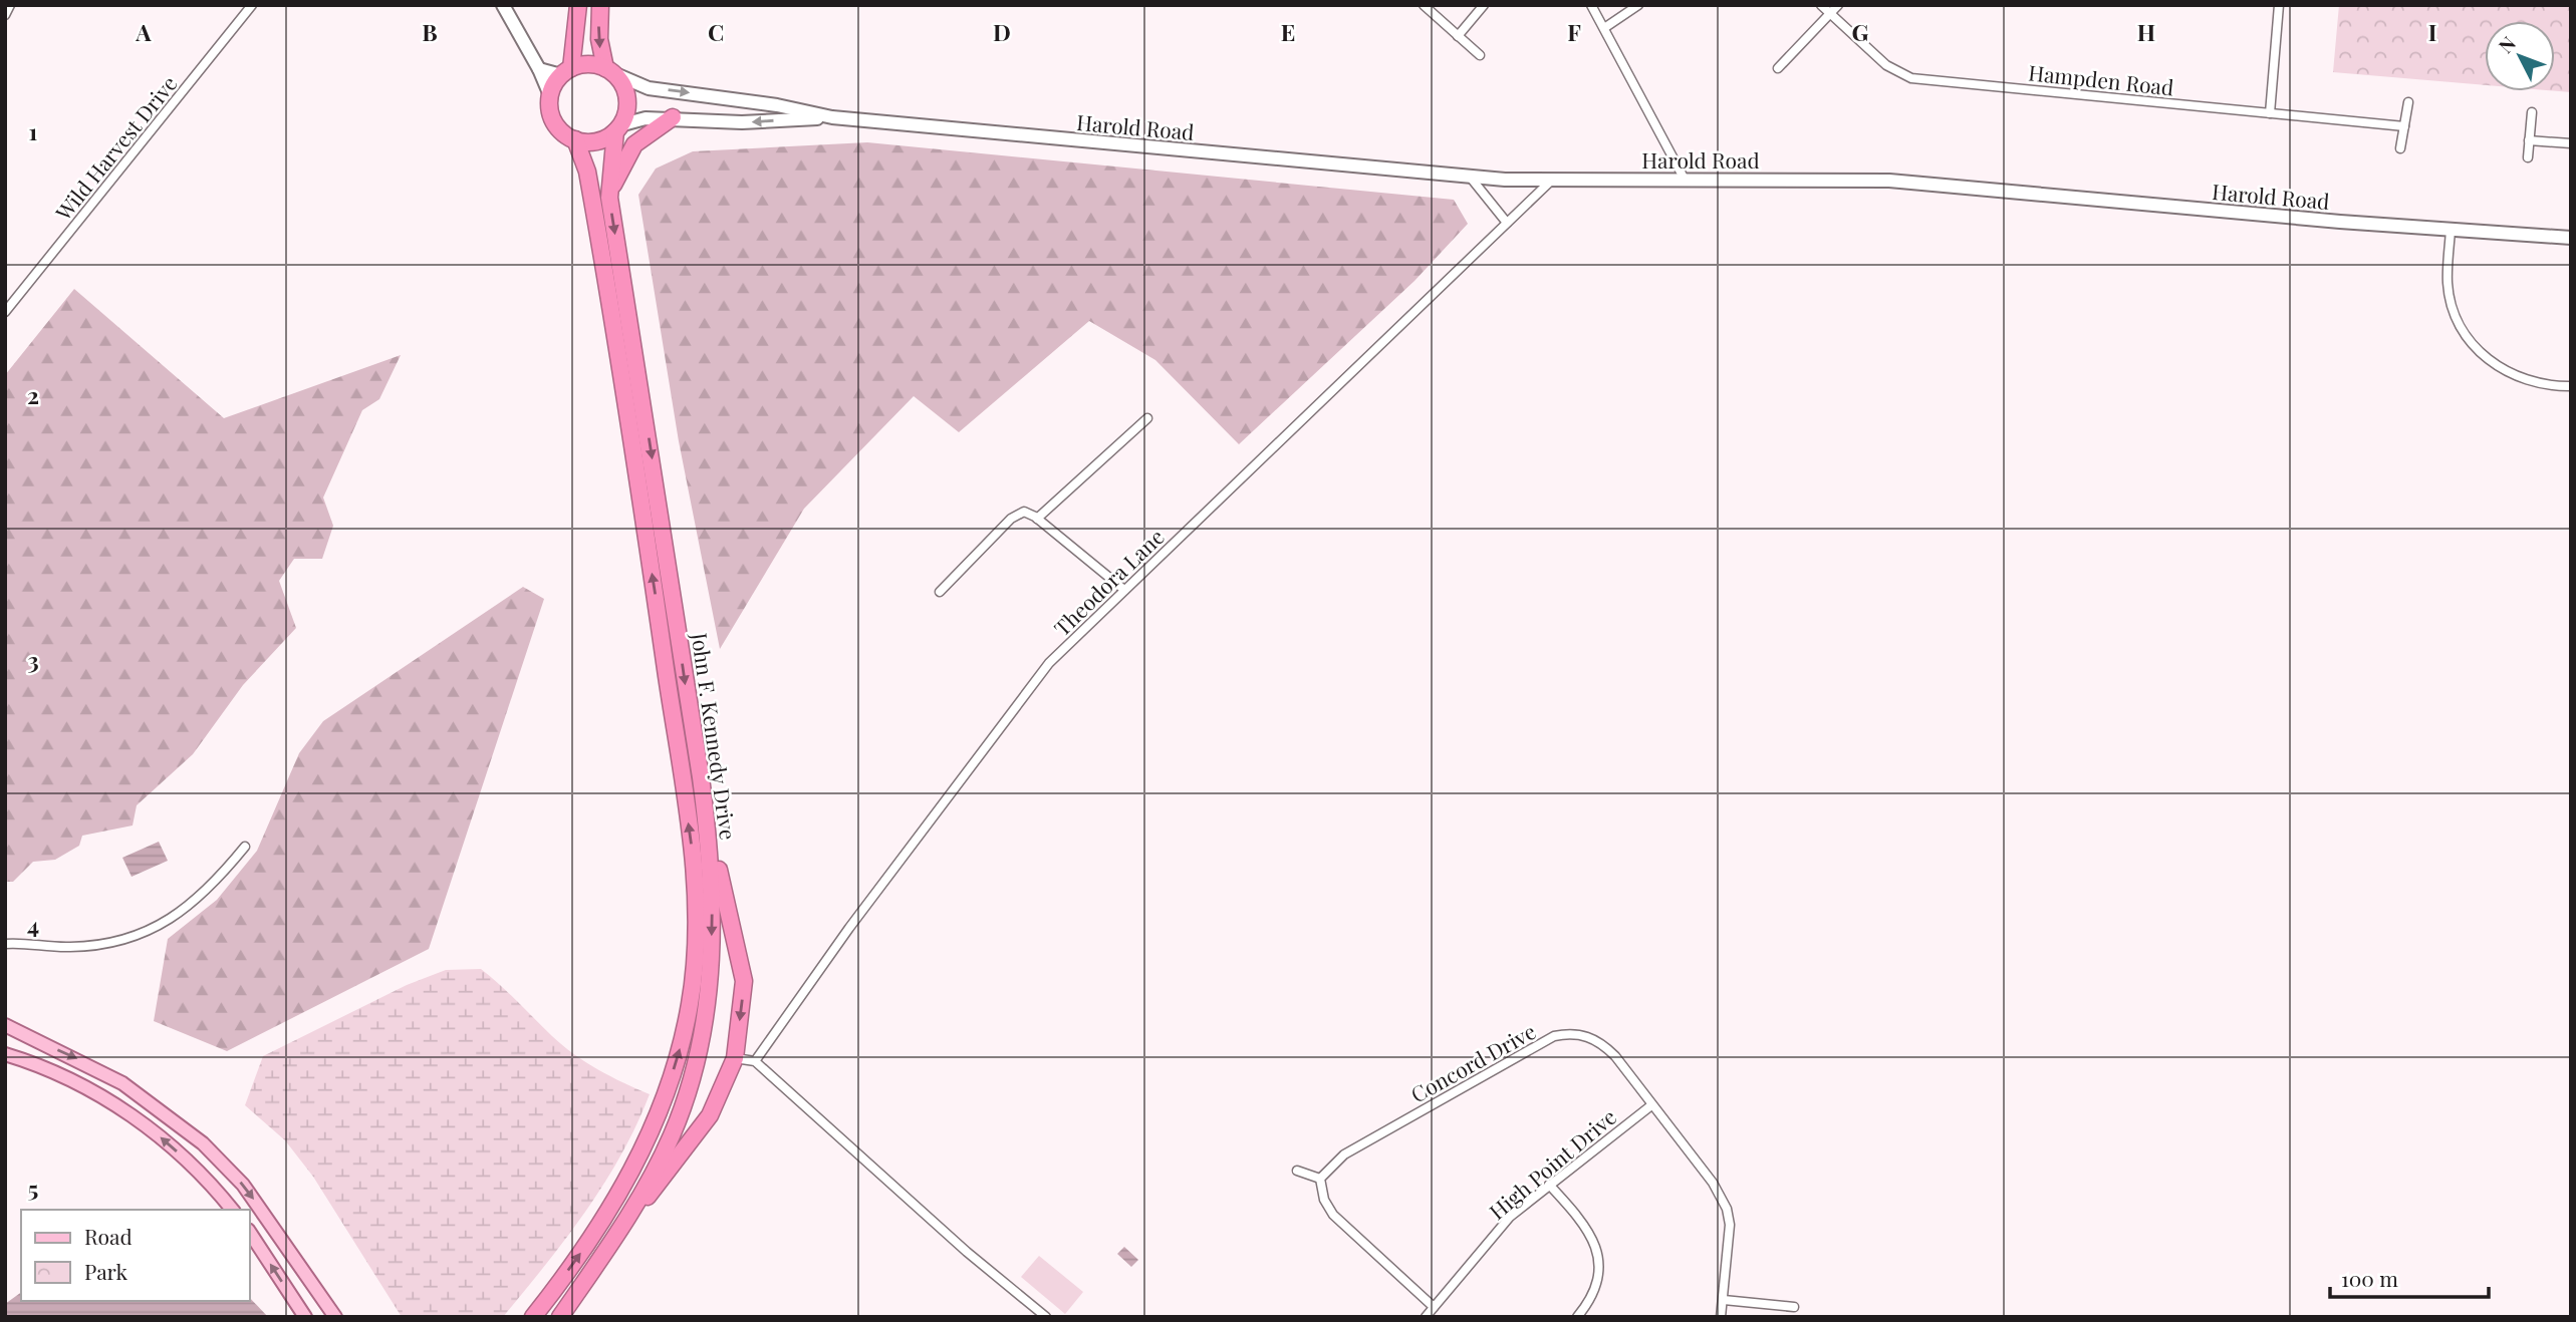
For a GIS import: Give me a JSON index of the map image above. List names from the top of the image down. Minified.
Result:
{"streets":{"highway":["John F. Kennedy Drive"],"main road":["Harold Road"],"street":["Hampden Road","Wild Harvest Drive","Theodora Lane","Concord Drive","High Point Drive"]},"crossings":[["Harold Road","Theodora Lane"],["Harold Road","John F. Kennedy Drive"],["Concord Drive","High Point Drive"]],"legend":["Road","Park"],"scale_bar":"100 m","north":"top left","grid":{"columns":["A","B","C","D","E","F","G","H","I"],"rows":["1","2","3","4","5"]}}
